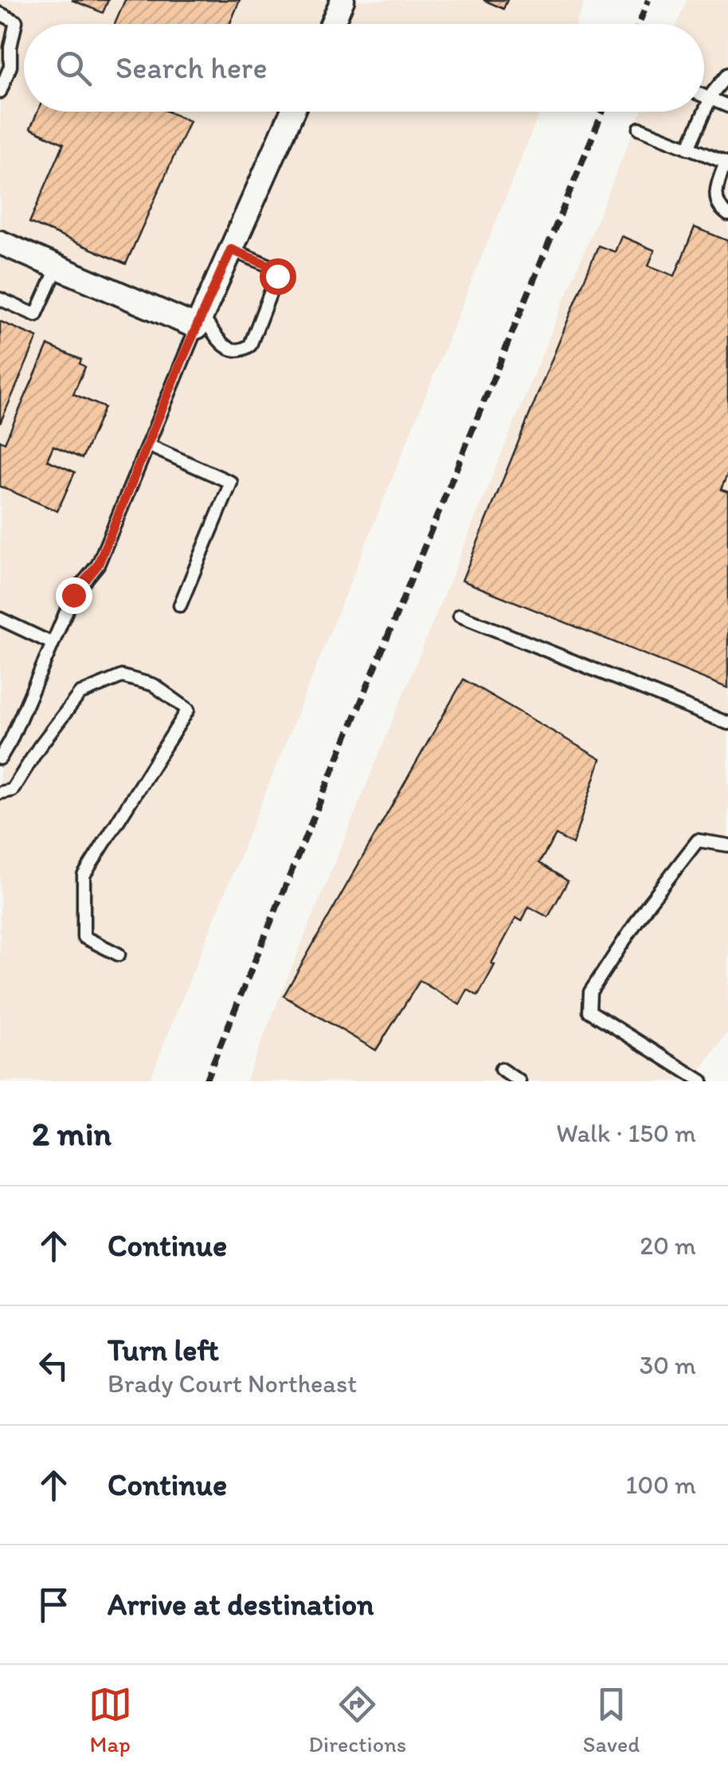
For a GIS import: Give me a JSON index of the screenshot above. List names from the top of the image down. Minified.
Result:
{"page":{"search":"Search here","heading":["2 min","Walk · 150 m"],"list":[["Continue","20 m"],["Turn left","Brady Court Northeast","30 m"],["Continue","100 m"],"Arrive at destination"],"nav":["Map","Directions","Saved"]}}
